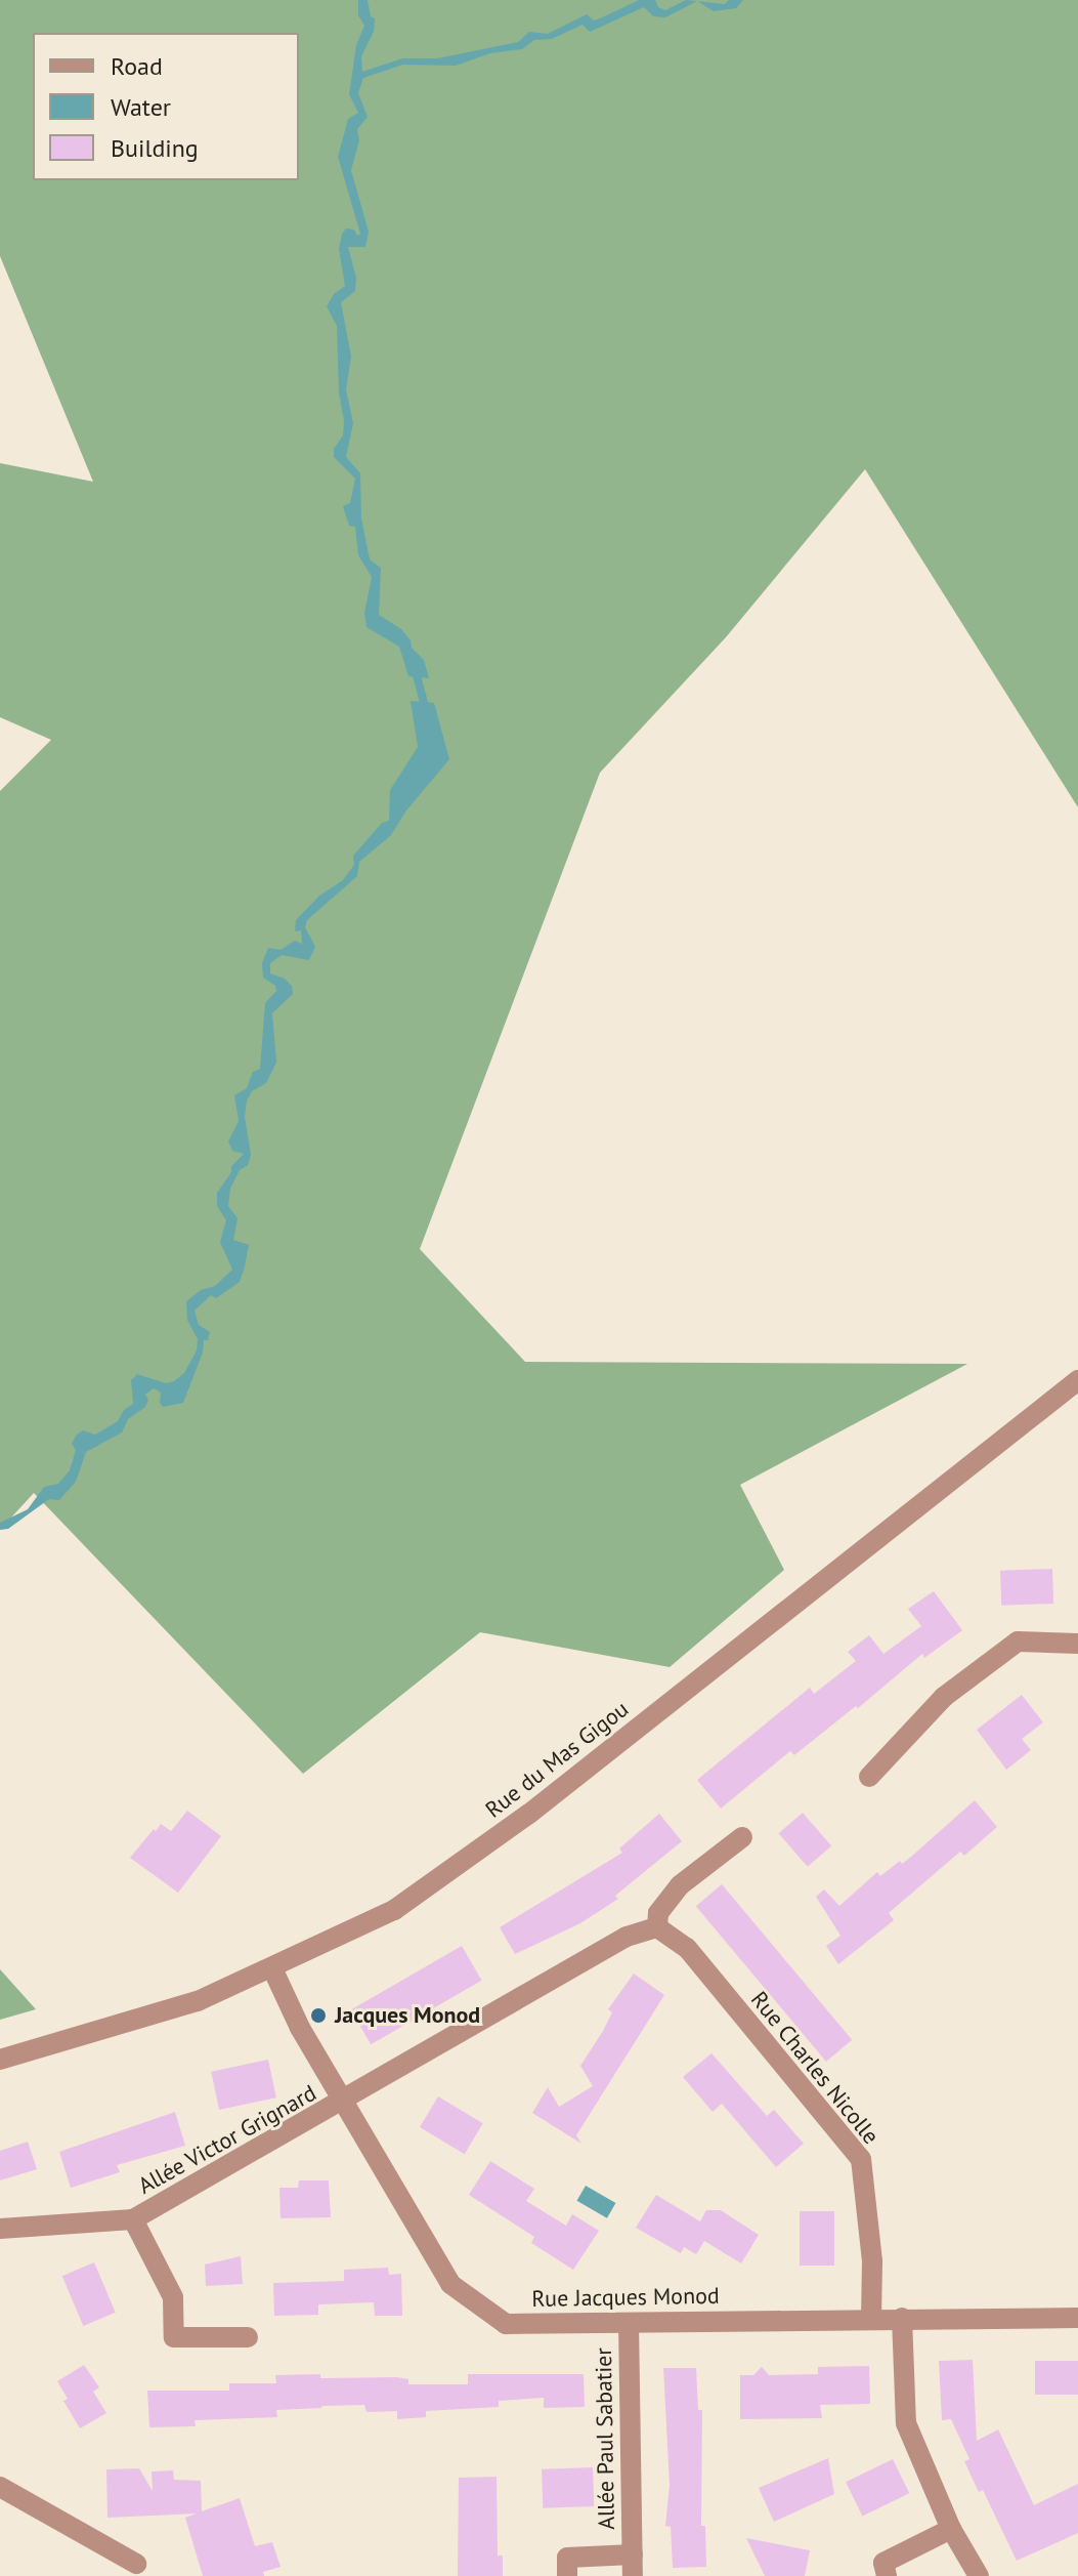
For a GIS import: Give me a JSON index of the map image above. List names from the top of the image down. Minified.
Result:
{"streets":{"street":["Rue du Mas Gigou","Rue Charles Nicolle","Allée Victor Grignard","Rue Jacques Monod","Allée Paul Sabatier"]},"crossings":[["Rue du Mas Gigou","Rue Jacques Monod"],["Rue Charles Nicolle","Rue Jacques Monod"],["Allée Victor Grignard","Rue Jacques Monod"],["Rue Jacques Monod","Allée Paul Sabatier"]],"places":["Jacques Monod"],"legend":["Road","Water","Building"]}
